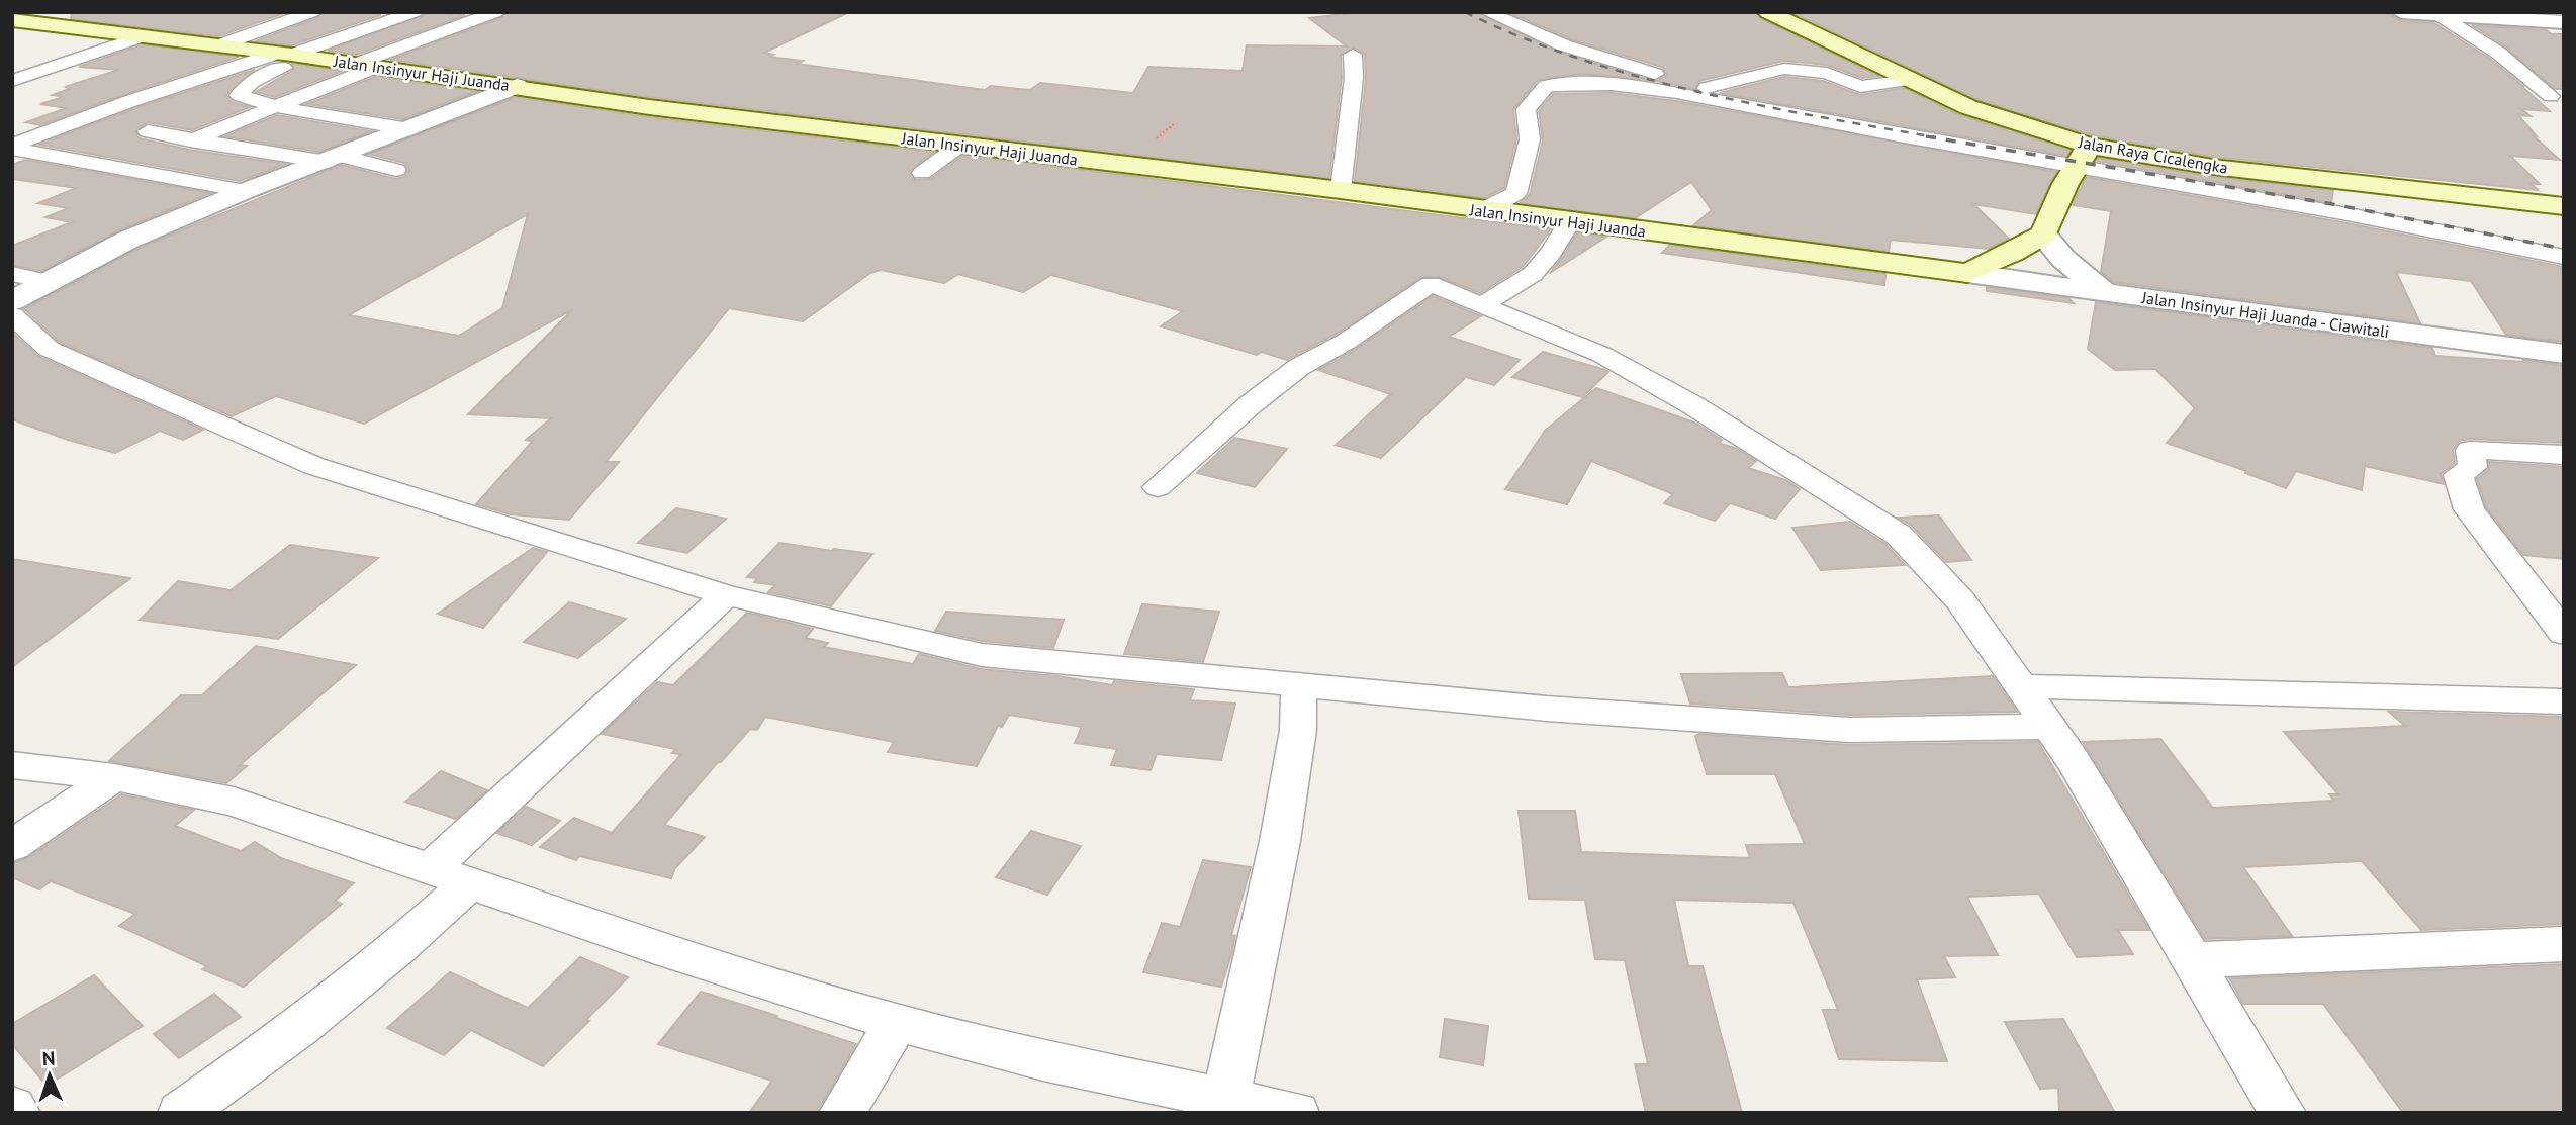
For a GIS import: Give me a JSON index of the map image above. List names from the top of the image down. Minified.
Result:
{"streets":{"main road":["Jalan Insinyur Haji Juanda","Jalan Raya Cicalengka"],"street":["Jalan Insinyur Haji Juanda - Ciawitali"]},"crossings":[["Jalan Insinyur Haji Juanda","Jalan Insinyur Haji Juanda - Ciawitali"]],"north":"top"}
